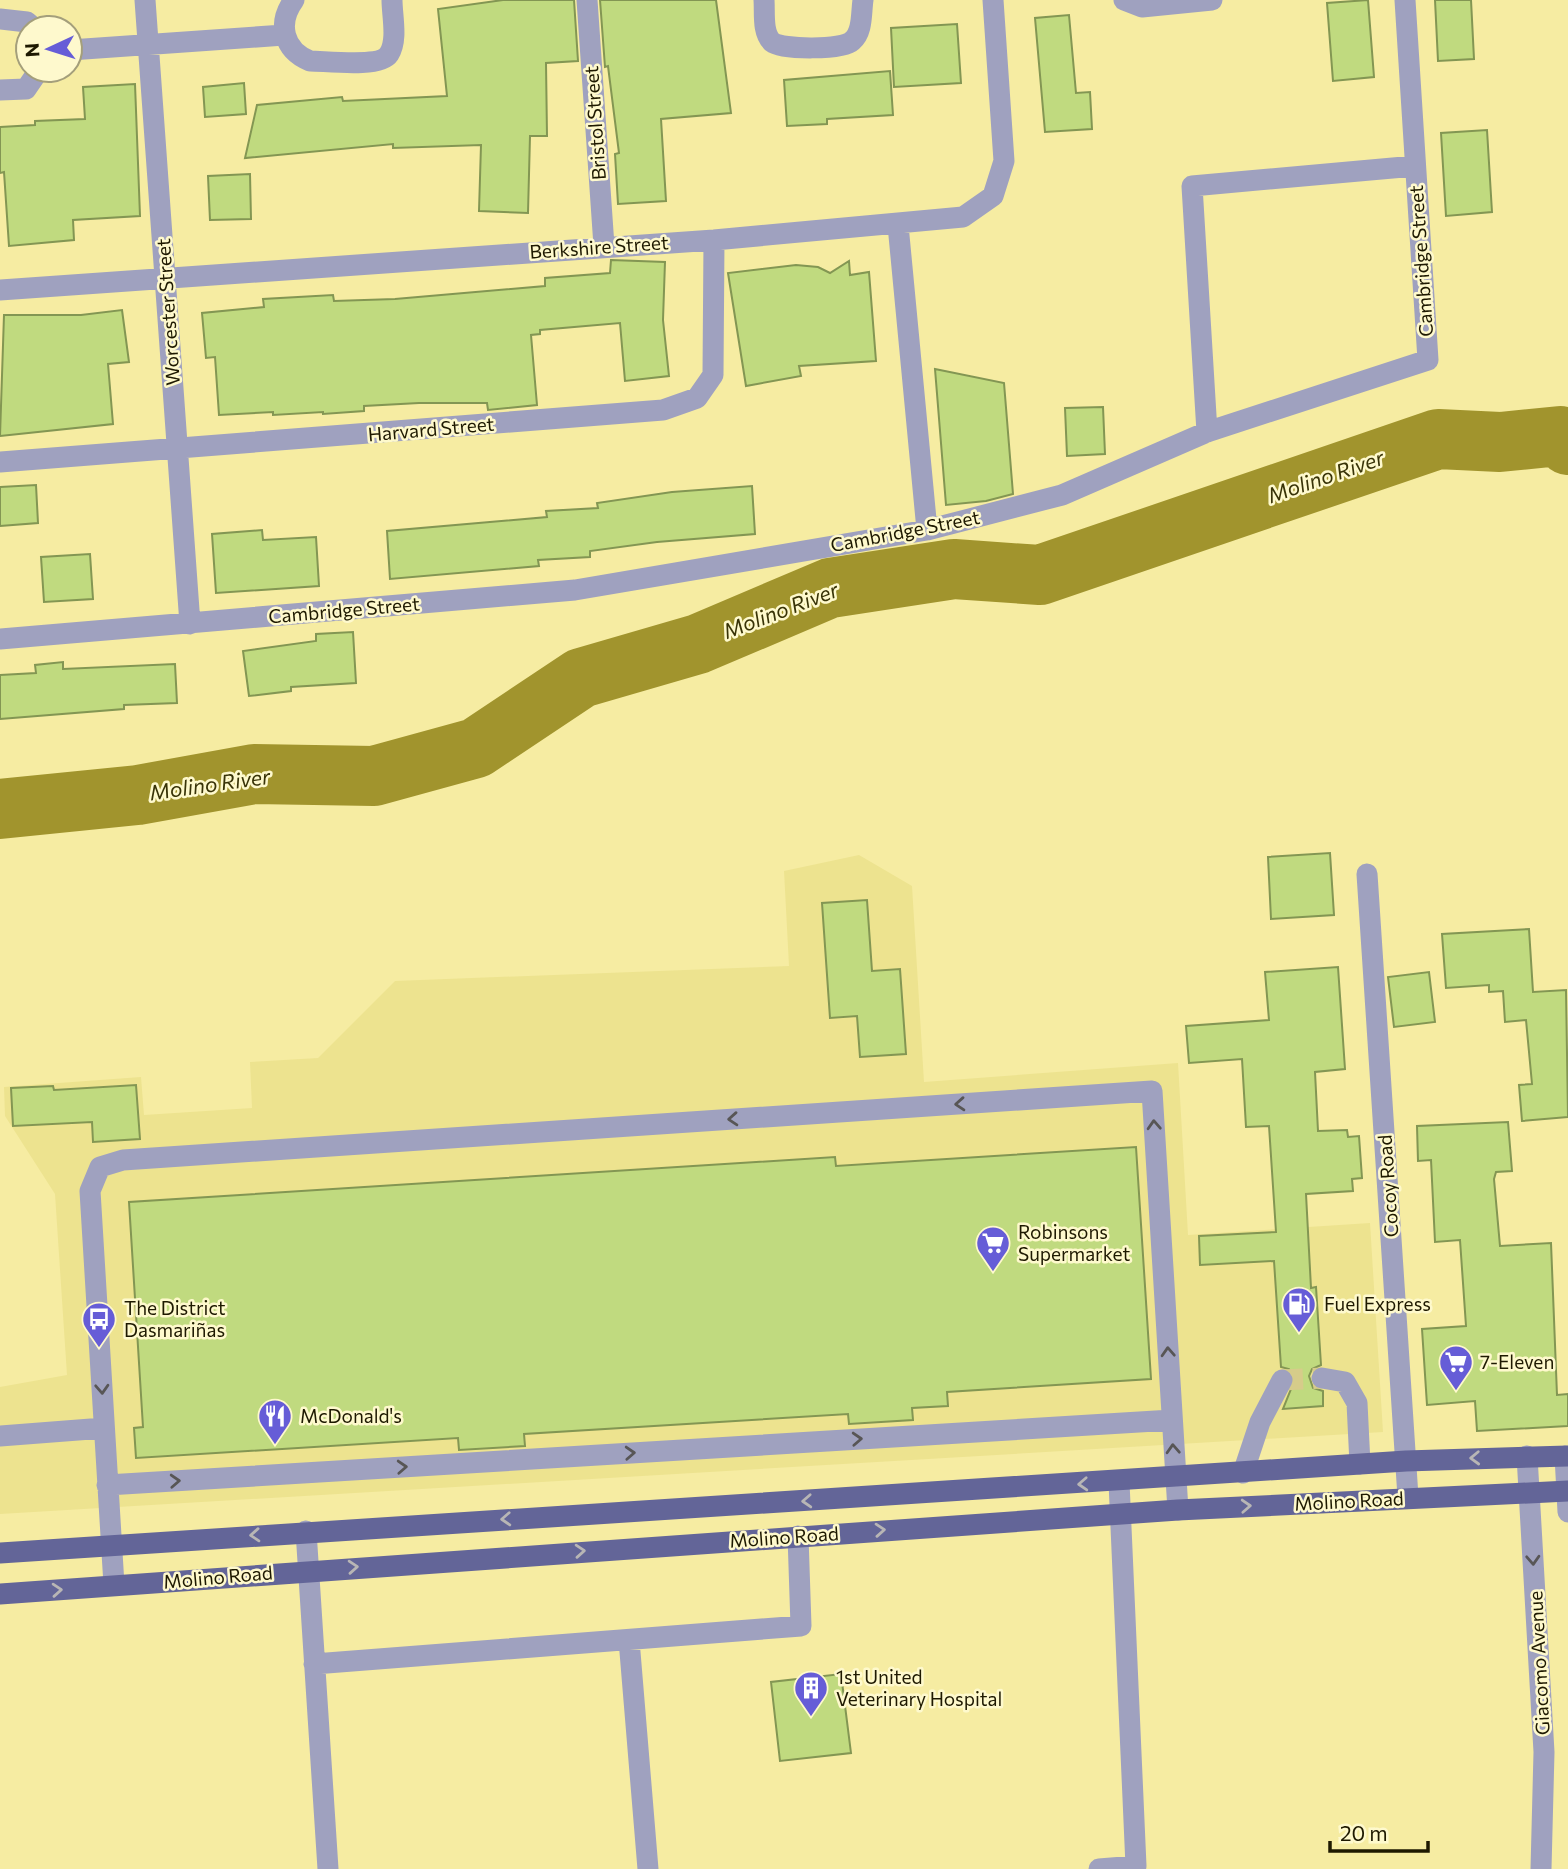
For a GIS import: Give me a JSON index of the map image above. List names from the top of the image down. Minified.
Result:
{"streets":{"main road":["Molino Road"],"street":["Bristol Street","Berkshire Street","Cambridge Street","Worcester Street","Harvard Street","Cocoy Road","Giacomo Avenue"]},"crossings":[["Bristol Street","Berkshire Street"],["Berkshire Street","Worcester Street"],["Berkshire Street","Harvard Street"],["Cambridge Street","Worcester Street"],["Worcester Street","Harvard Street"],["Cocoy Road","Molino Road"],["Molino Road","Giacomo Avenue"]],"one_way":["Giacomo Avenue"],"water":["Molino River"],"places":{"supermarket":["Robinsons Supermarket","7-Eleven"],"fuel station":["Fuel Express"],"bus stop":["The District Dasmariñas"],"restaurant":["McDonald's"],"building":["1st United Veterinary Hospital"]},"scale_bar":"20 m","north":"left"}
